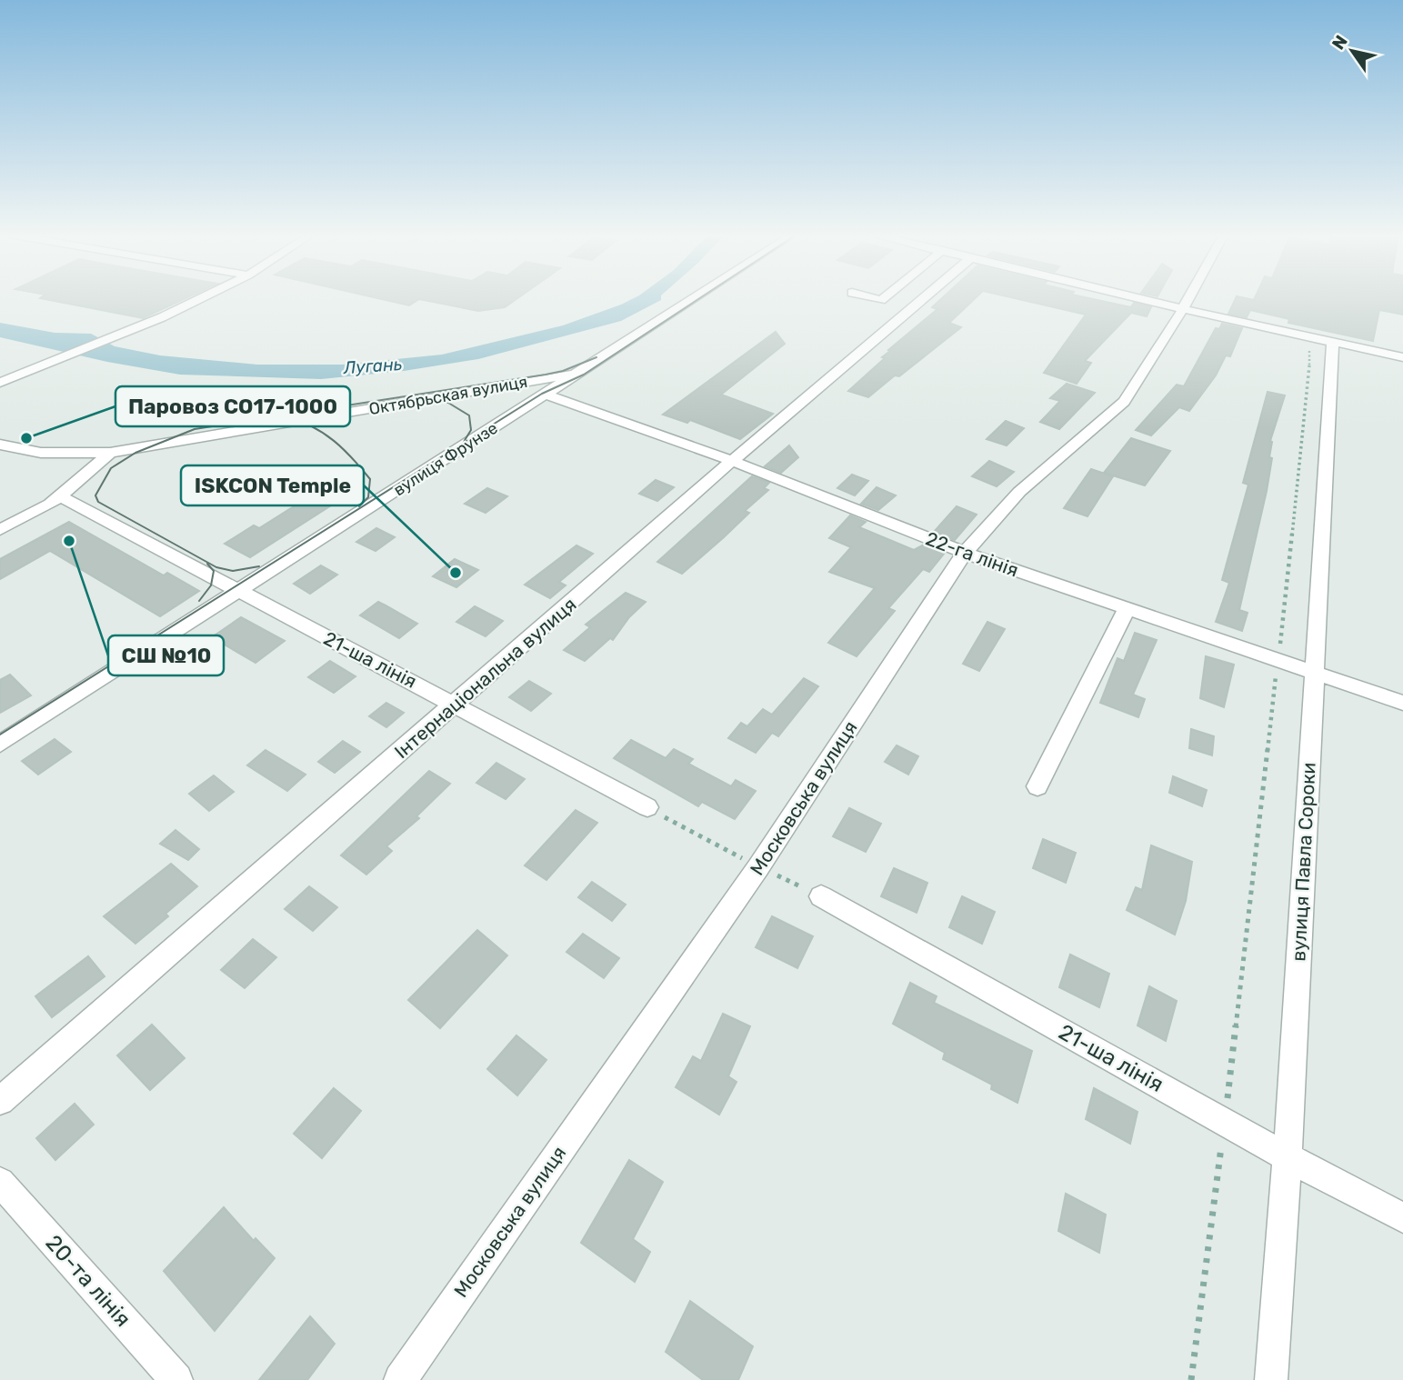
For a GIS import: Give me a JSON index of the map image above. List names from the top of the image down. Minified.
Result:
{"streets":{"street":["Октябрьская вулиця","вулиця Фрунзе","22-га лінія","21-ша лінія","Інтернаціональна вулиця","Московська вулиця","вулиця Павла Сороки","20-та лінія"]},"crossings":[["Октябрьская вулиця","вулиця Фрунзе"],["вулиця Фрунзе","22-га лінія"],["вулиця Фрунзе","21-ша лінія"],["22-га лінія","Інтернаціональна вулиця"],["22-га лінія","Московська вулиця"],["22-га лінія","вулиця Павла Сороки"],["21-ша лінія","Інтернаціональна вулиця"],["21-ша лінія","вулиця Павла Сороки"]],"water":["Лугань"],"places":["Паровоз СО17-1000","СШ №10","ISKCON Temple"],"north":"top left"}
